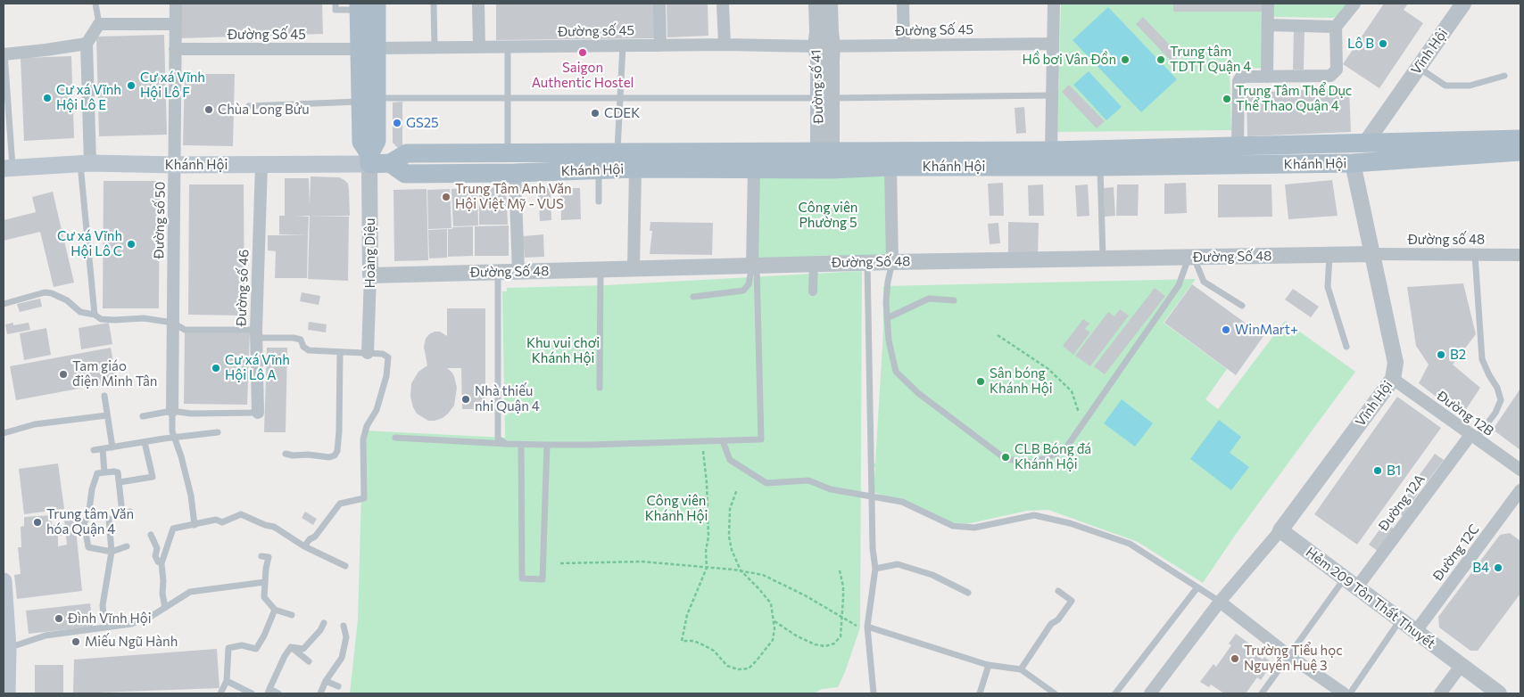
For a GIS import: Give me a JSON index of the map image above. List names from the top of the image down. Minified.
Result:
{"streets":{"main road":["Khánh Hội","Hoàng Diệu"],"street":["Đường Số 45","Đường số 45","Vĩnh Hội","Đường số 41","Đường số 50","Đường số 48","Đường Số 48","Đường số 46","Đường 12B","Đường 12A","Đường 12C","Hẻm 209 Tôn Thất Thuyết"]},"crossings":[["Đường Số 45","Đường số 45"],["Đường Số 45","Đường số 41"],["Đường Số 45","Đường số 50"],["Đường Số 45","Hoàng Diệu"],["Đường số 45","Đường số 41"],["Đường số 45","Hoàng Diệu"],["Vĩnh Hội","Khánh Hội"],["Vĩnh Hội","Đường số 48"],["Vĩnh Hội","Đường Số 48"],["Vĩnh Hội","Đường 12B"],["Vĩnh Hội","Hẻm 209 Tôn Thất Thuyết"],["Đường số 41","Khánh Hội"],["Khánh Hội","Đường số 50"],["Khánh Hội","Hoàng Diệu"],["Khánh Hội","Đường số 46"],["Đường số 48","Đường Số 48"],["Hoàng Diệu","Đường Số 48"],["Đường 12B","Đường 12A"],["Đường 12A","Hẻm 209 Tôn Thất Thuyết"],["Đường 12C","Hẻm 209 Tôn Thất Thuyết"]],"parks":["Công viên Phường 5","Khu vui chơi Khánh Hội","Công viên Khánh Hội"],"places":["Lô B","Saigon Authentic Hostel","Hồ bơi Vân Đồn","Trung tâm TDTT Quận 4","Cư xá Vĩnh Hội Lô F","Cư xá Vĩnh Hội Lô E","Trung Tâm Thể Dục Thể Thao Quận 4","Chùa Long Bửu","CDEK","GS25","Trung Tâm Anh Văn Hội Việt Mỹ - VUS","Cư xá Vĩnh Hội Lô C","WinMart+","B2","Cư xá Vĩnh Hội Lô A","Tam giáo điện Minh Tân","Sân bóng Khánh Hội","Nhà thiếu nhi Quận 4","CLB Bóng đá Khánh Hội","B1","Trung tâm Văn hóa Quận 4","B4","Đình Vĩnh Hội","Miếu Ngũ Hành","Trường Tiểu học Nguyễn Huệ 3"]}
